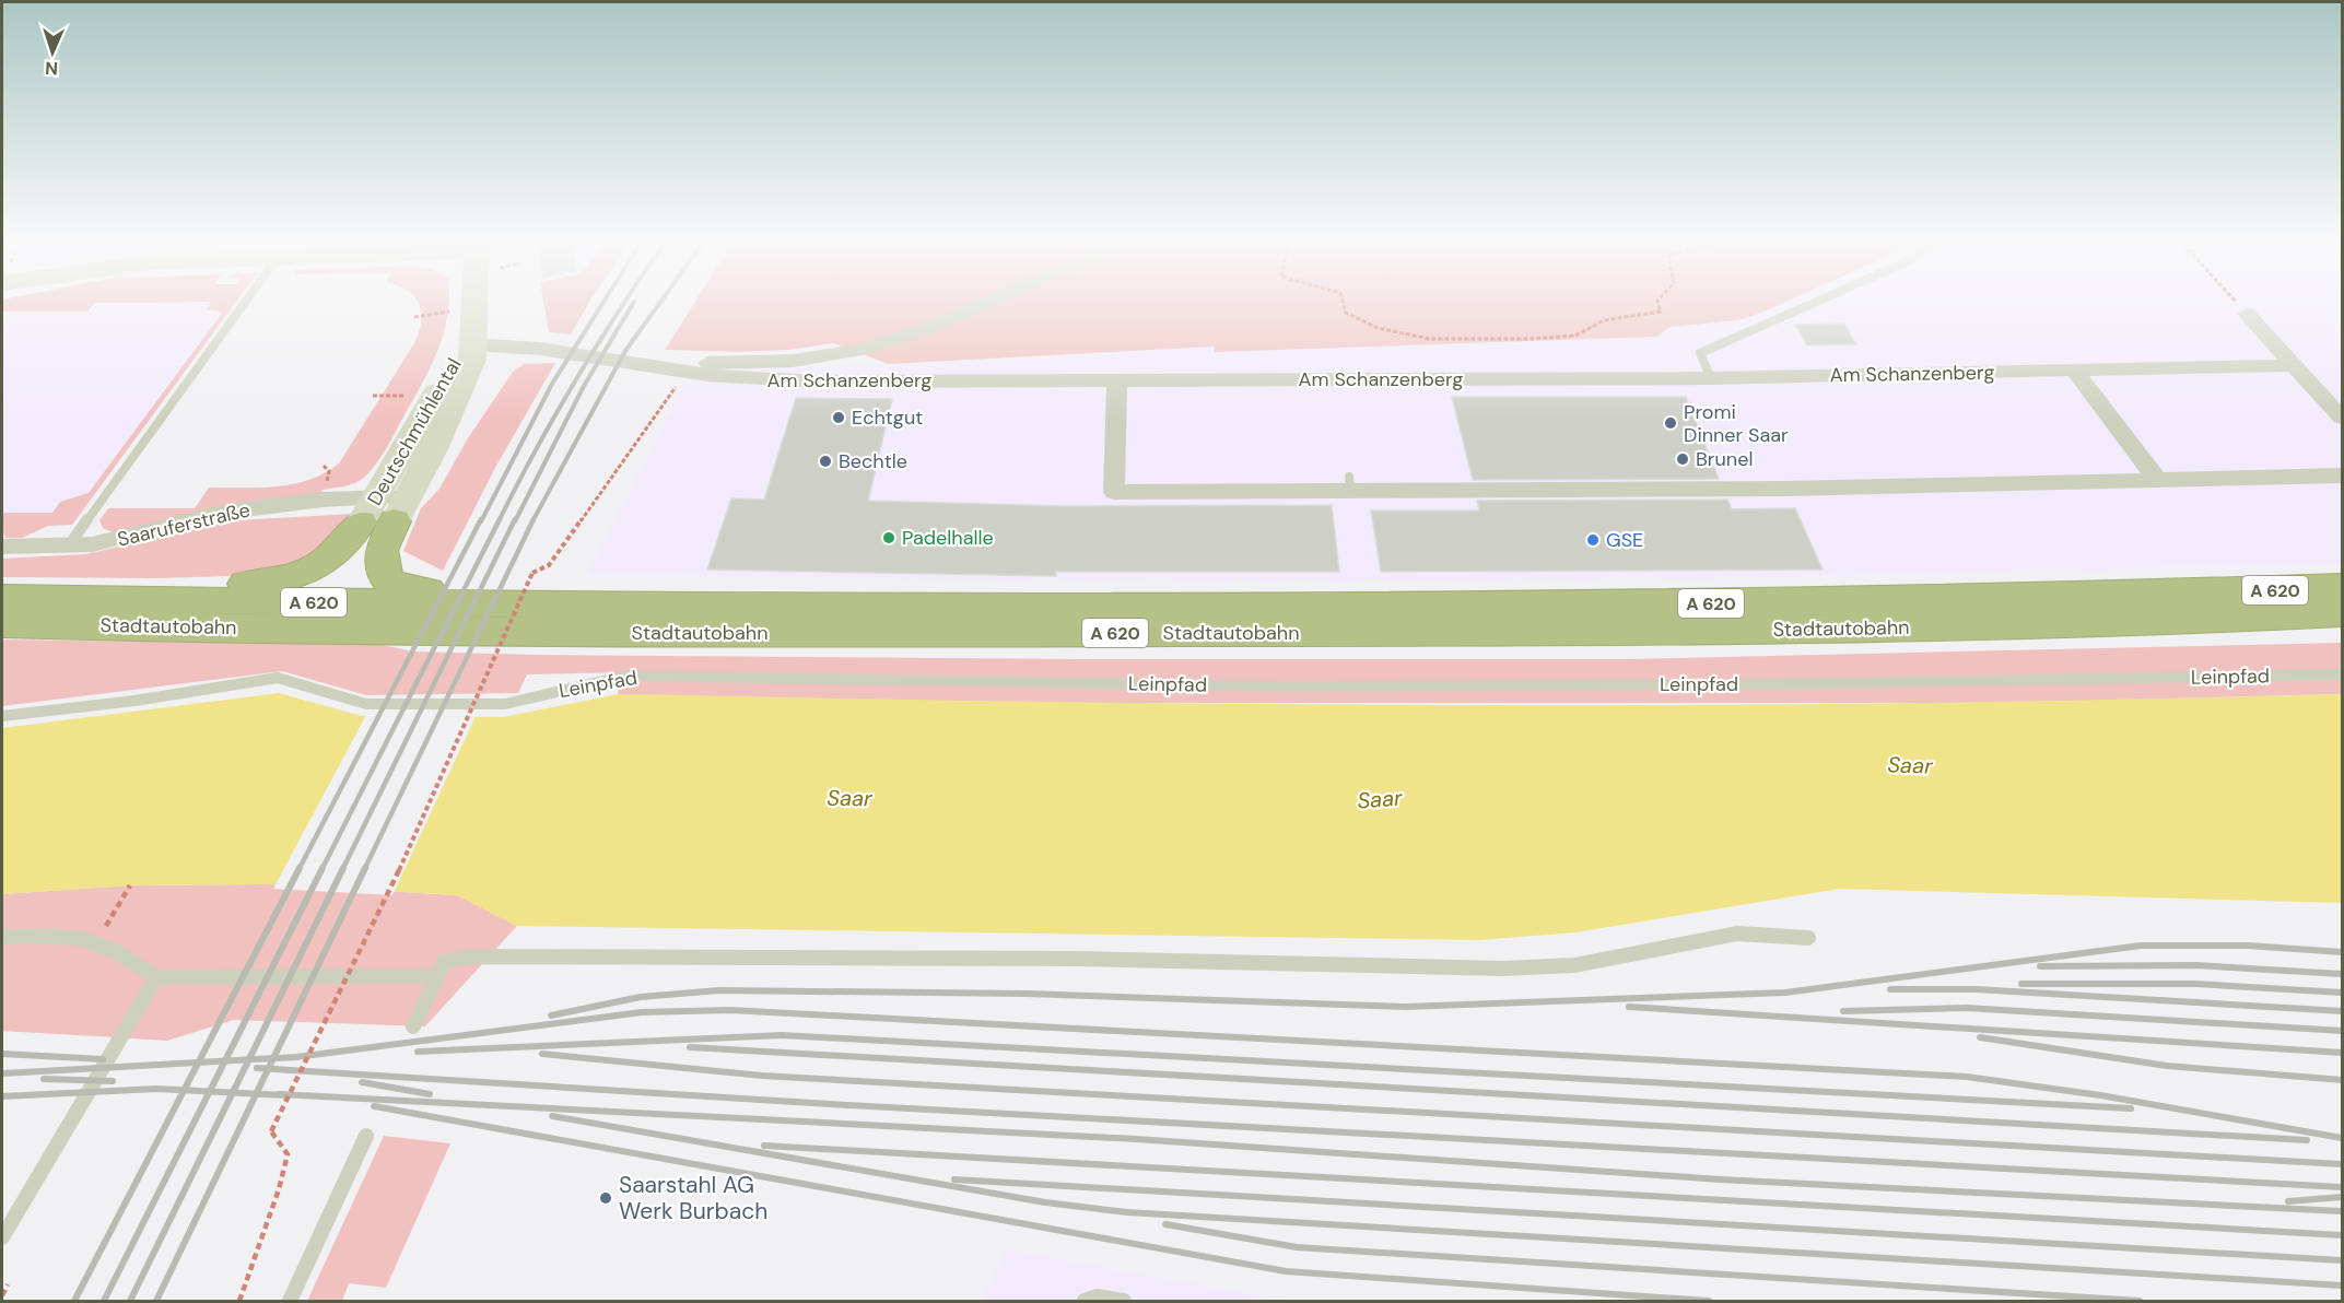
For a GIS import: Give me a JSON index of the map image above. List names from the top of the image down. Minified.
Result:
{"streets":{"highway":["A 620","Stadtautobahn"],"main road":["Deutschmühlental"],"street":["Am Schanzenberg","Saaruferstraße"],"lane":["Leinpfad"]},"crossings":[["Am Schanzenberg","Deutschmühlental"],["Deutschmühlental","Saaruferstraße"]],"water":["Saar"],"places":["Echtgut","Promi Dinner Saar","Brunel","Bechtle","Padelhalle","GSE","Saarstahl AG Werk Burbach"],"north":"bottom"}
